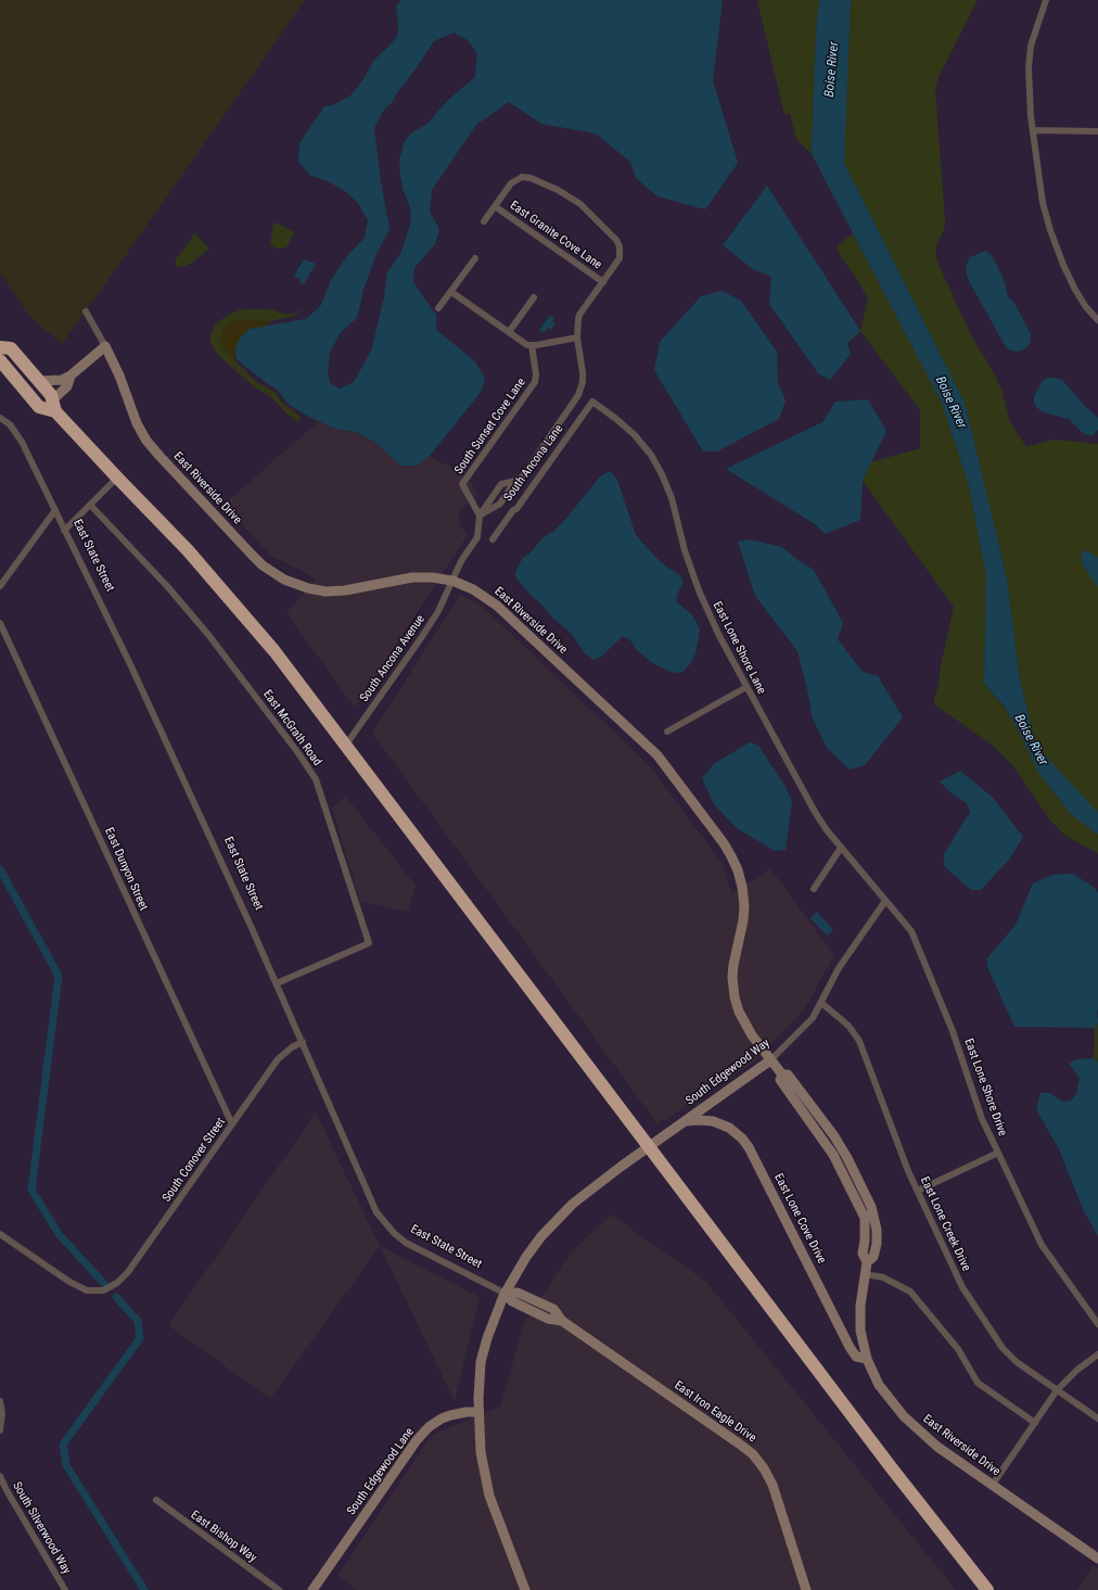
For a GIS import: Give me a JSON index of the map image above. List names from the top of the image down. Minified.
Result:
{"streets":{"street":["East Granite Cove Lane","South Sunset Cove Lane","South Ancona Lane","East Riverside Drive","East State Street","East Lone Shore Lane","South Ancona Avenue","East McGrath Road","East Dunyon Street","South Edgewood Way","East Lone Shore Drive","South Conover Street","East Lone Cove Drive","East Lone Creek Drive","East Iron Eagle Drive","South Edgewood Lane","South Silverwood Way","East Bishop Way"]},"crossings":[["South Sunset Cove Lane","South Ancona Avenue"],["South Ancona Lane","East Lone Shore Lane"],["East Riverside Drive","South Ancona Avenue"],["East Riverside Drive","South Edgewood Way"],["East Riverside Drive","East Lone Cove Drive"],["East State Street","East McGrath Road"],["East State Street","South Conover Street"],["East State Street","East Iron Eagle Drive"],["East Lone Shore Lane","South Edgewood Way"],["East Lone Shore Lane","East Lone Shore Drive"],["East Dunyon Street","South Conover Street"],["South Edgewood Way","East Lone Shore Drive"],["South Edgewood Way","East Lone Cove Drive"],["South Edgewood Way","East Lone Creek Drive"]],"water":["Boise River"]}
